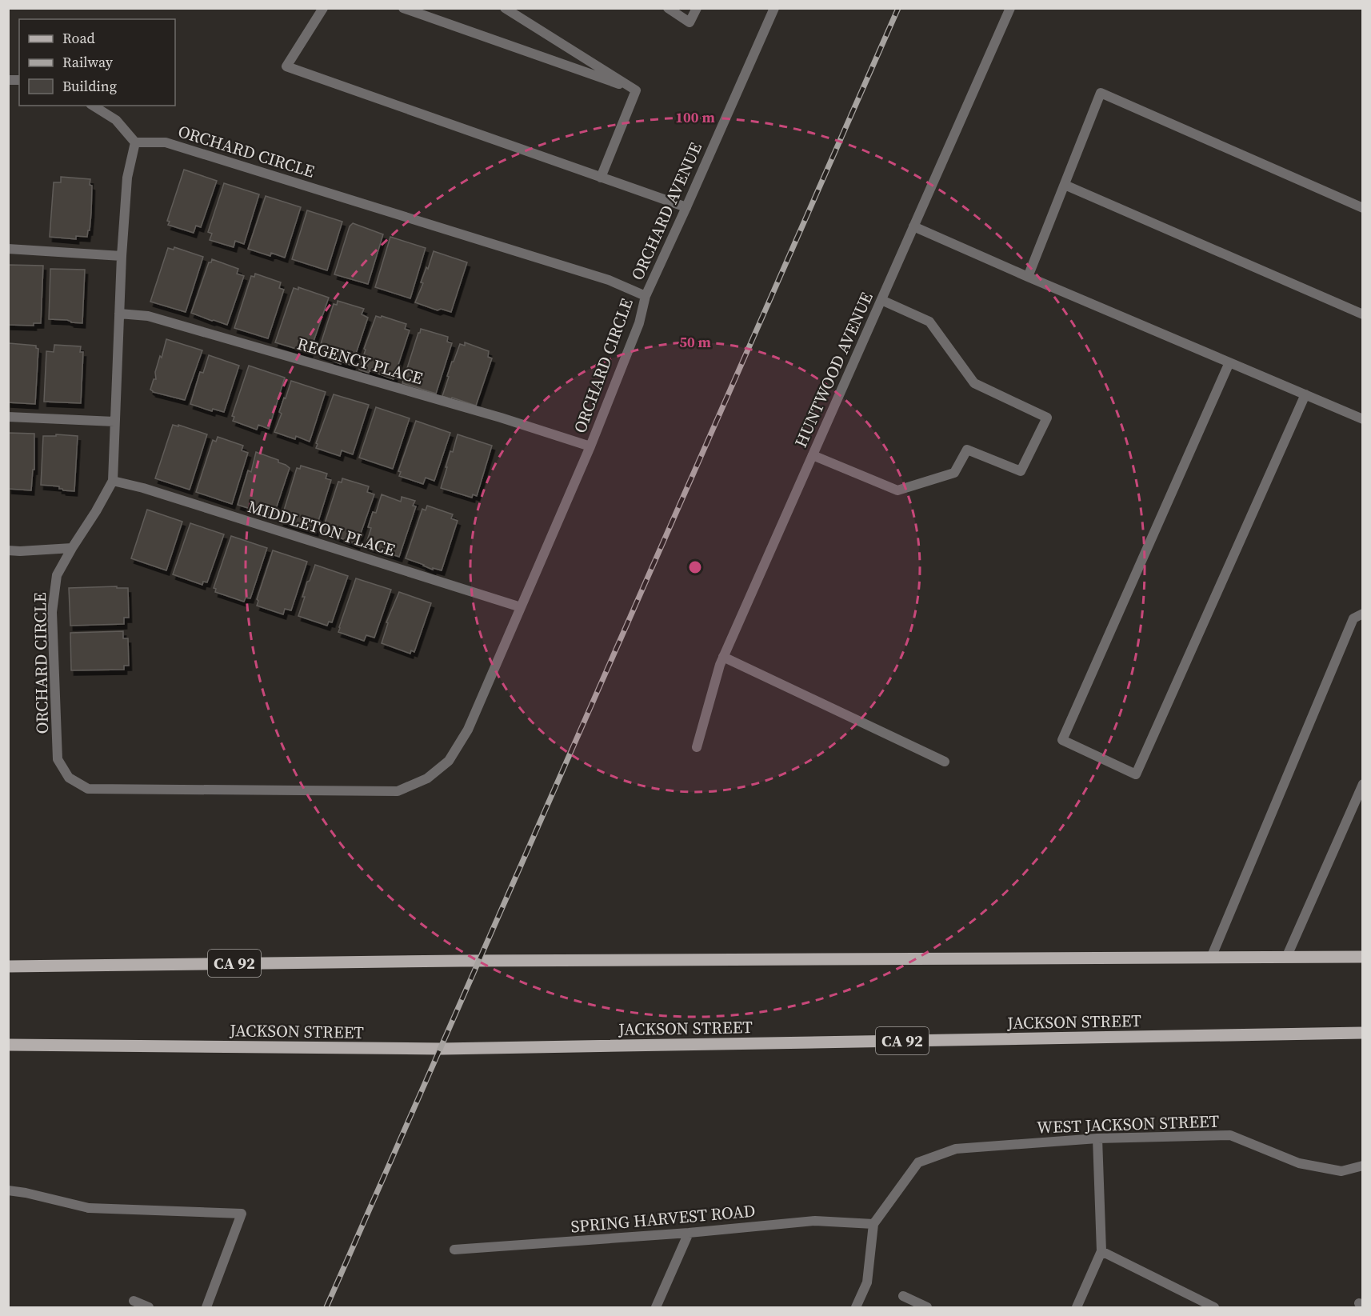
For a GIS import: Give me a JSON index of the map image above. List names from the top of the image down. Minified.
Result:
{"streets":{"main road":["CA 92","JACKSON STREET"],"street":["ORCHARD CIRCLE","ORCHARD AVENUE","REGENCY PLACE","HUNTWOOD AVENUE","MIDDLETON PLACE","WEST JACKSON STREET","SPRING HARVEST ROAD"]},"crossings":[["ORCHARD CIRCLE","ORCHARD AVENUE"],["ORCHARD CIRCLE","REGENCY PLACE"],["ORCHARD CIRCLE","MIDDLETON PLACE"],["WEST JACKSON STREET","SPRING HARVEST ROAD"]],"legend":["Road","Railway","Building"],"rings":["100 m","50 m"]}
